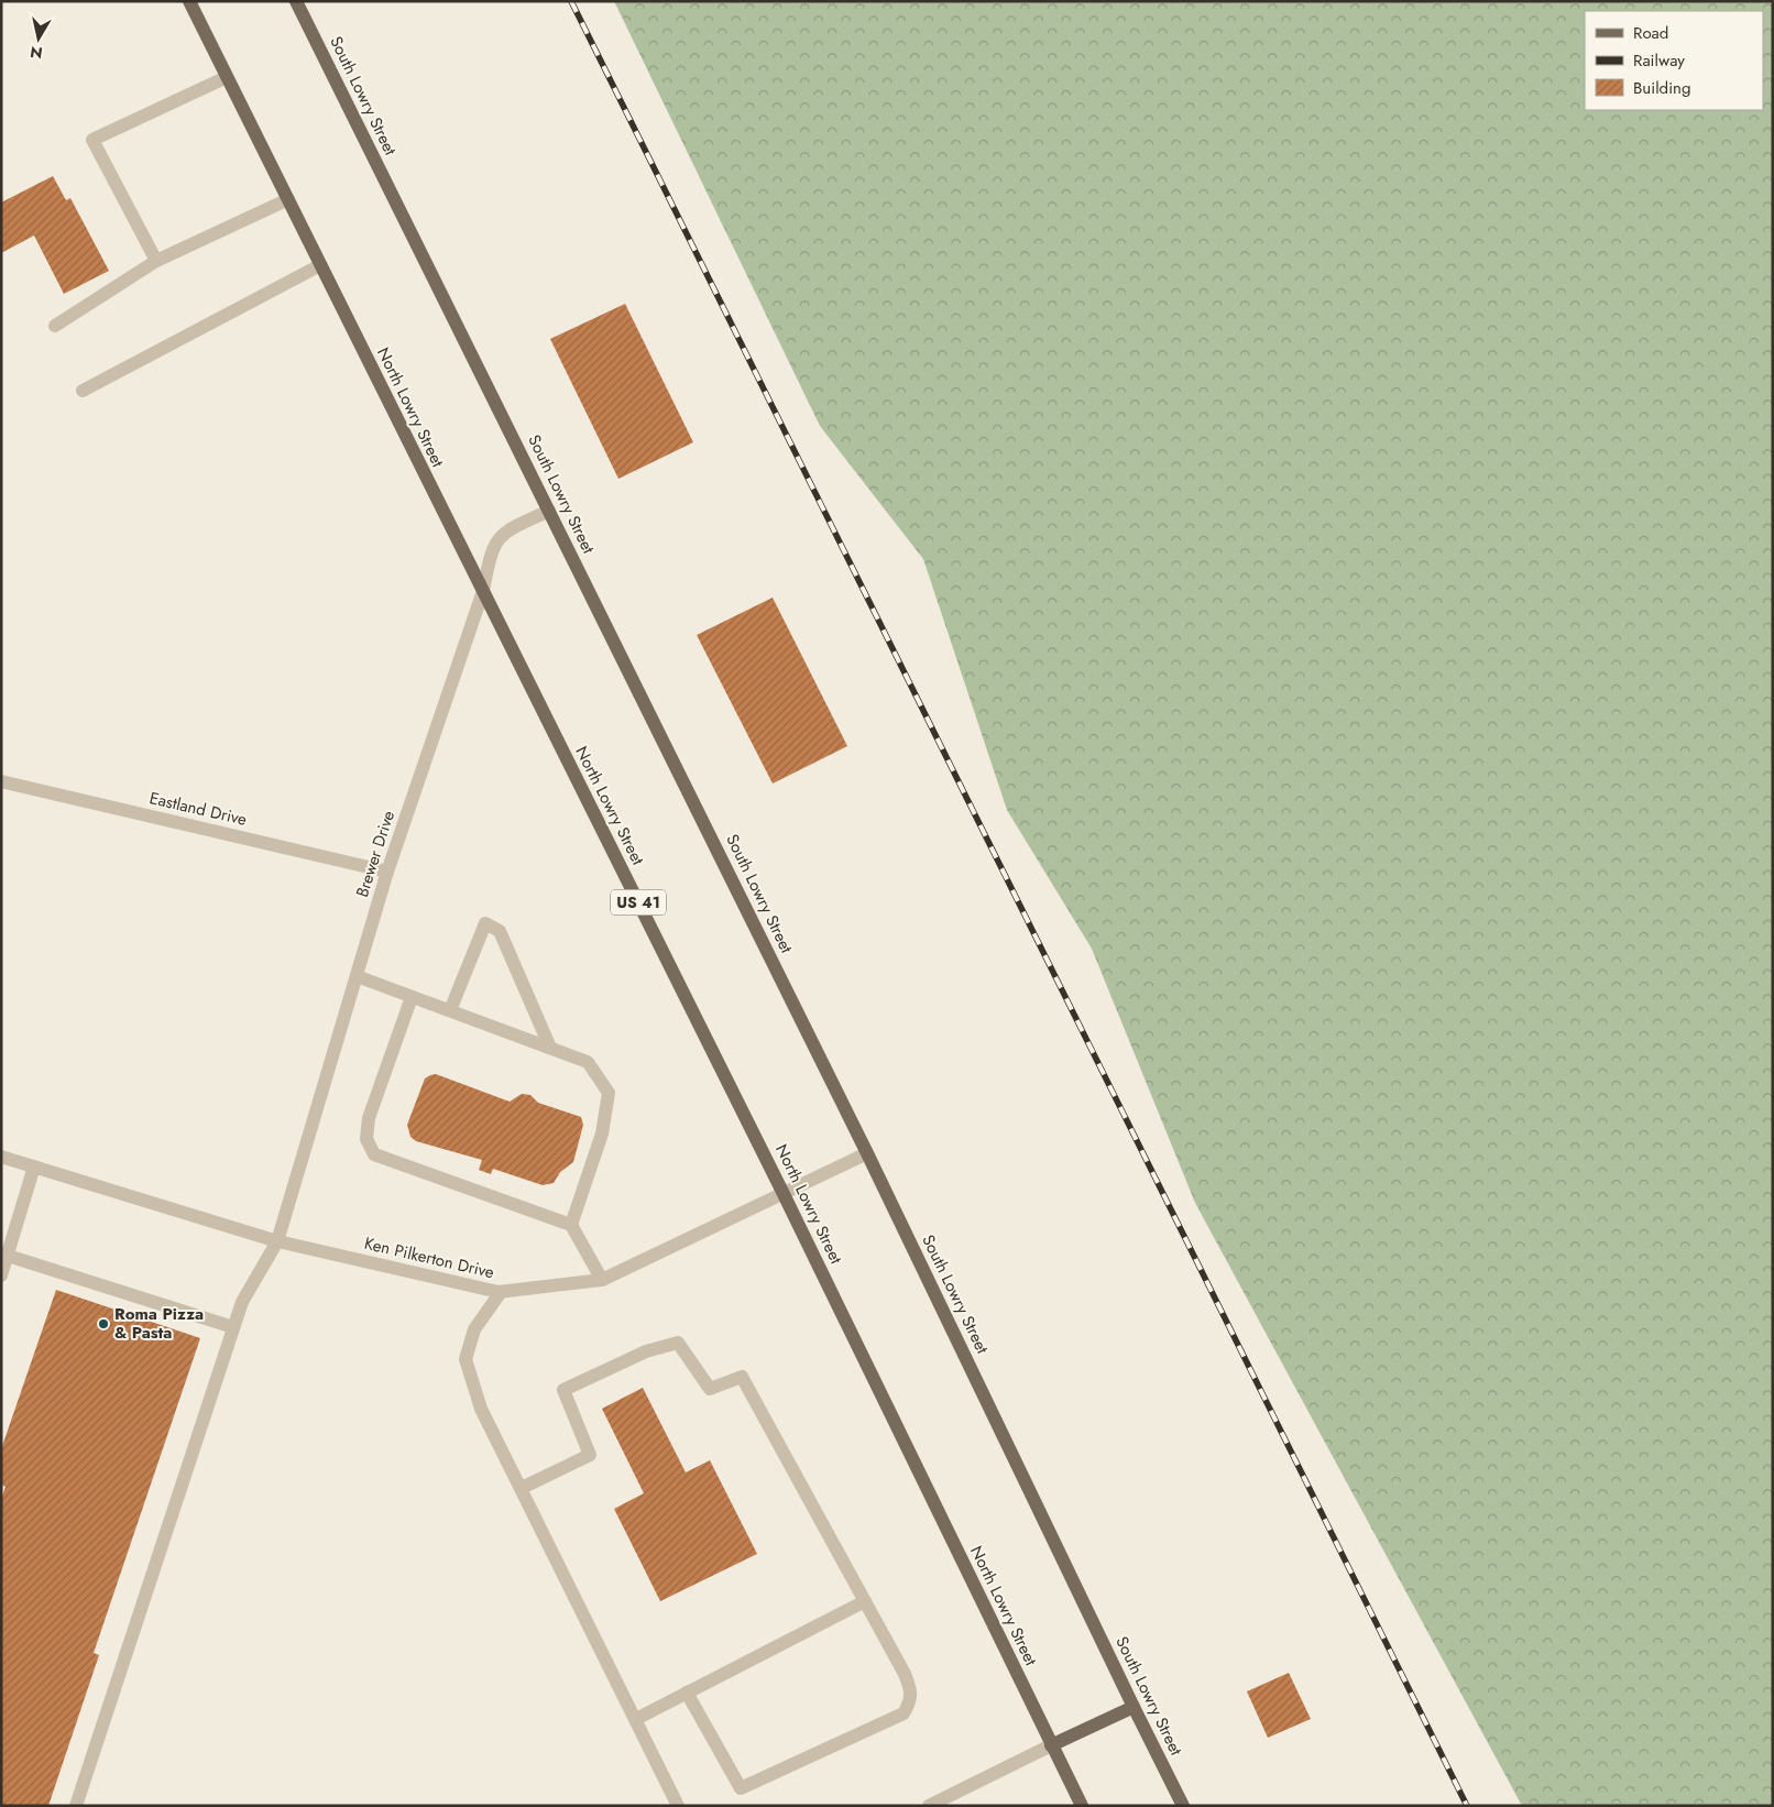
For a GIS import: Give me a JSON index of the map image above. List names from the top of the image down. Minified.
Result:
{"streets":{"main road":["South Lowry Street","North Lowry Street","US 41"],"street":["Eastland Drive","Brewer Drive","Ken Pilkerton Drive"]},"crossings":[["South Lowry Street","Brewer Drive"],["South Lowry Street","Ken Pilkerton Drive"],["North Lowry Street","Brewer Drive"],["North Lowry Street","Ken Pilkerton Drive"],["Eastland Drive","Brewer Drive"],["Brewer Drive","Ken Pilkerton Drive"]],"places":["Roma Pizza & Pasta"],"legend":["Road","Railway","Building"],"north":"bottom"}
